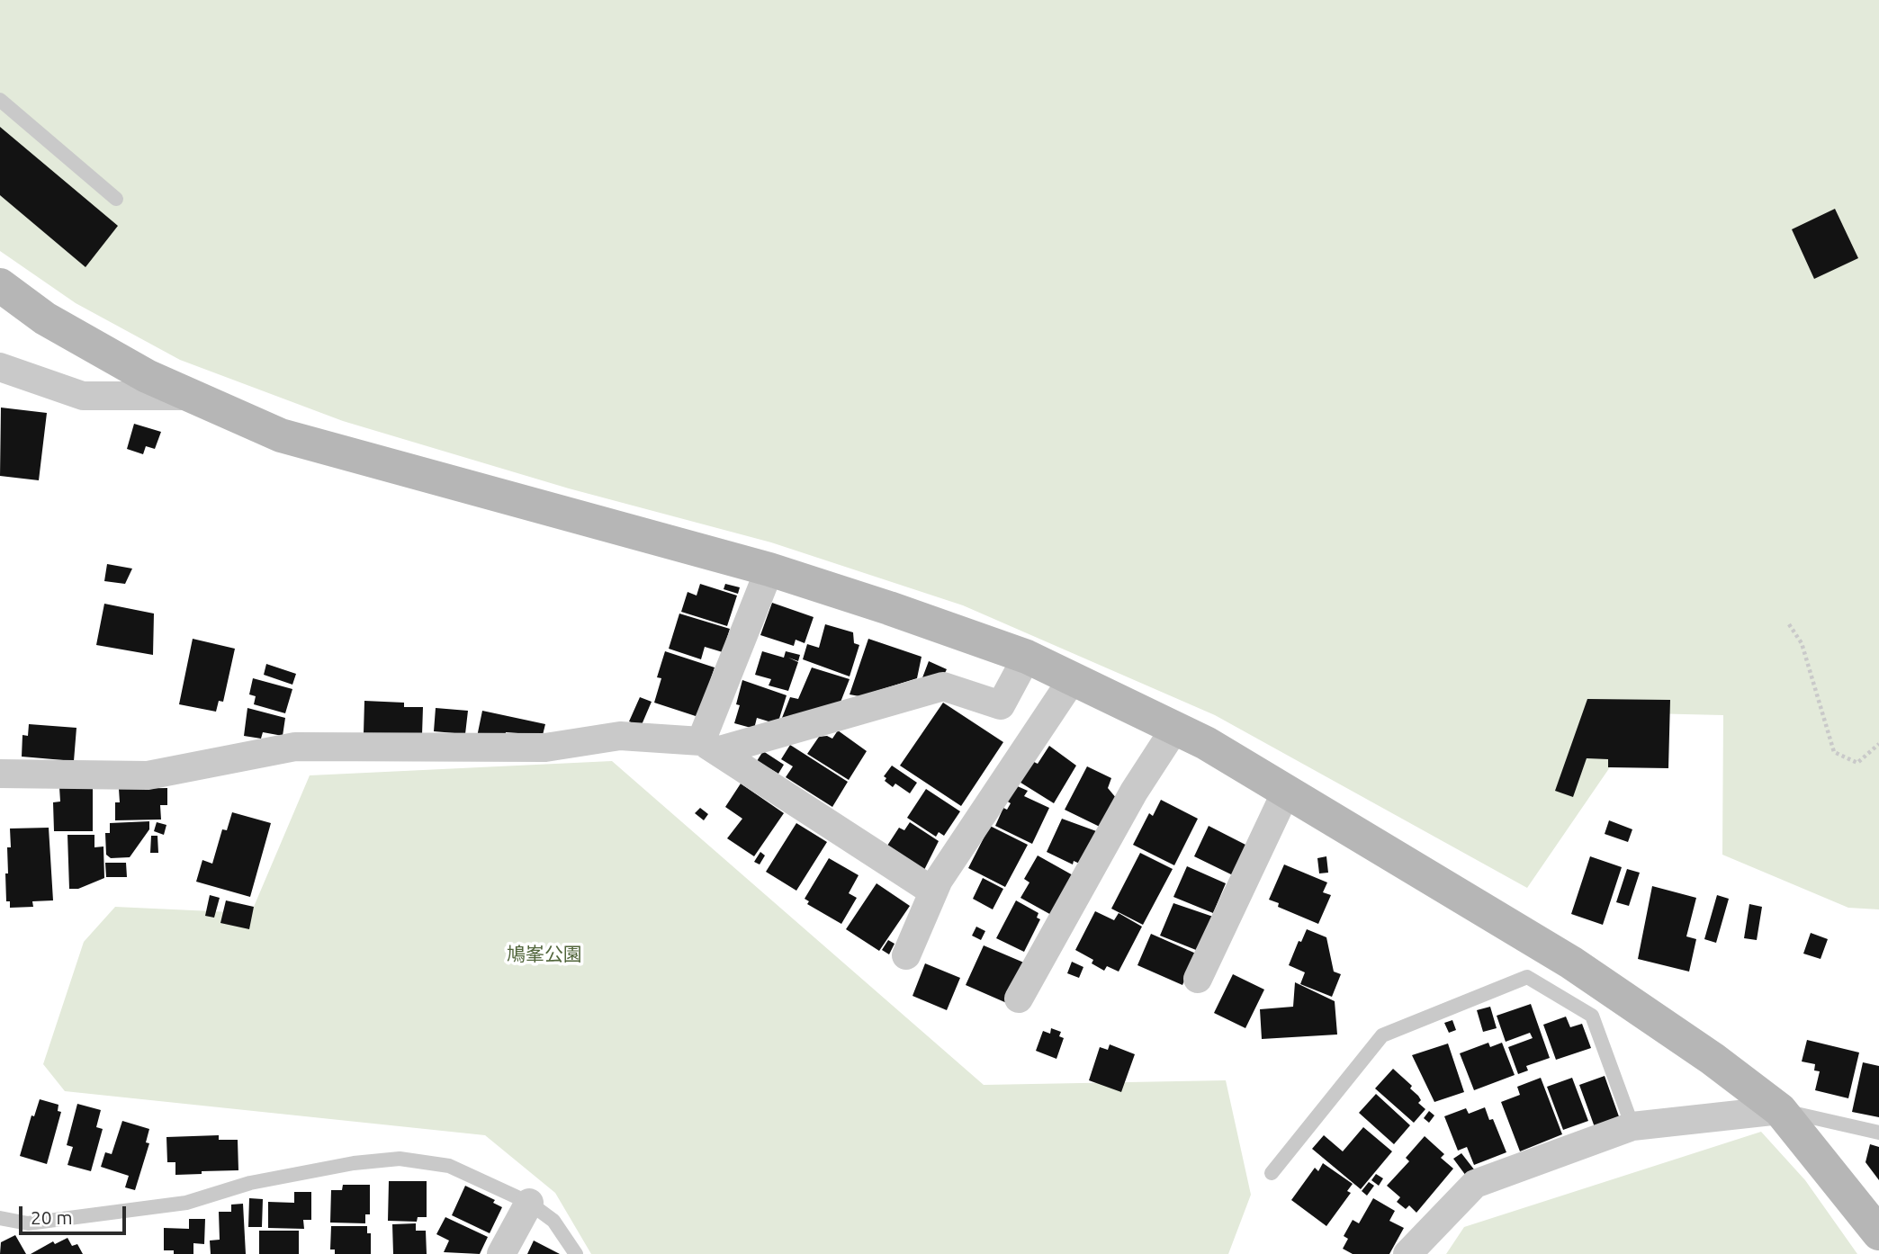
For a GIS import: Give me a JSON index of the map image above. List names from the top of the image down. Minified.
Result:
{"parks":["鳩峯公園"],"scale_bar":"20 m"}
